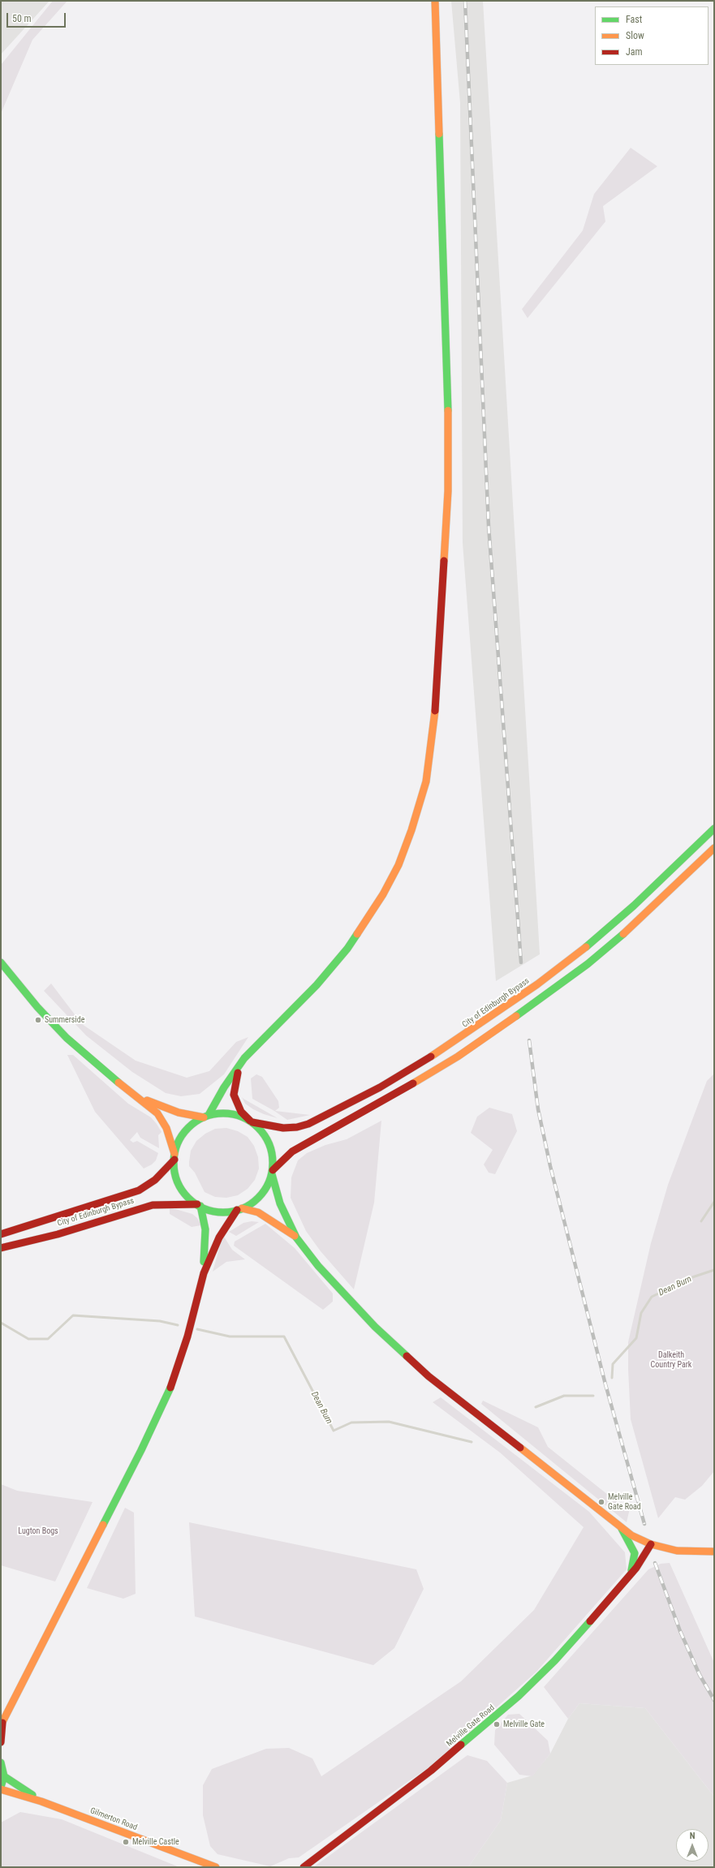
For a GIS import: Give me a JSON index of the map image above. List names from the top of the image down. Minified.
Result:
{"streets":{"main road":["City of Edinburgh Bypass","Melville Gate Road","Gilmerton Road"]},"water":["Dean Burn"],"parks":["Dalkeith Country Park","Lugton Bogs"],"places":["Summerside","Melville Gate Road","Melville Gate","Melville Castle"],"legend":["Fast","Slow","Jam"],"scale_bar":"50 m","north":"top"}
